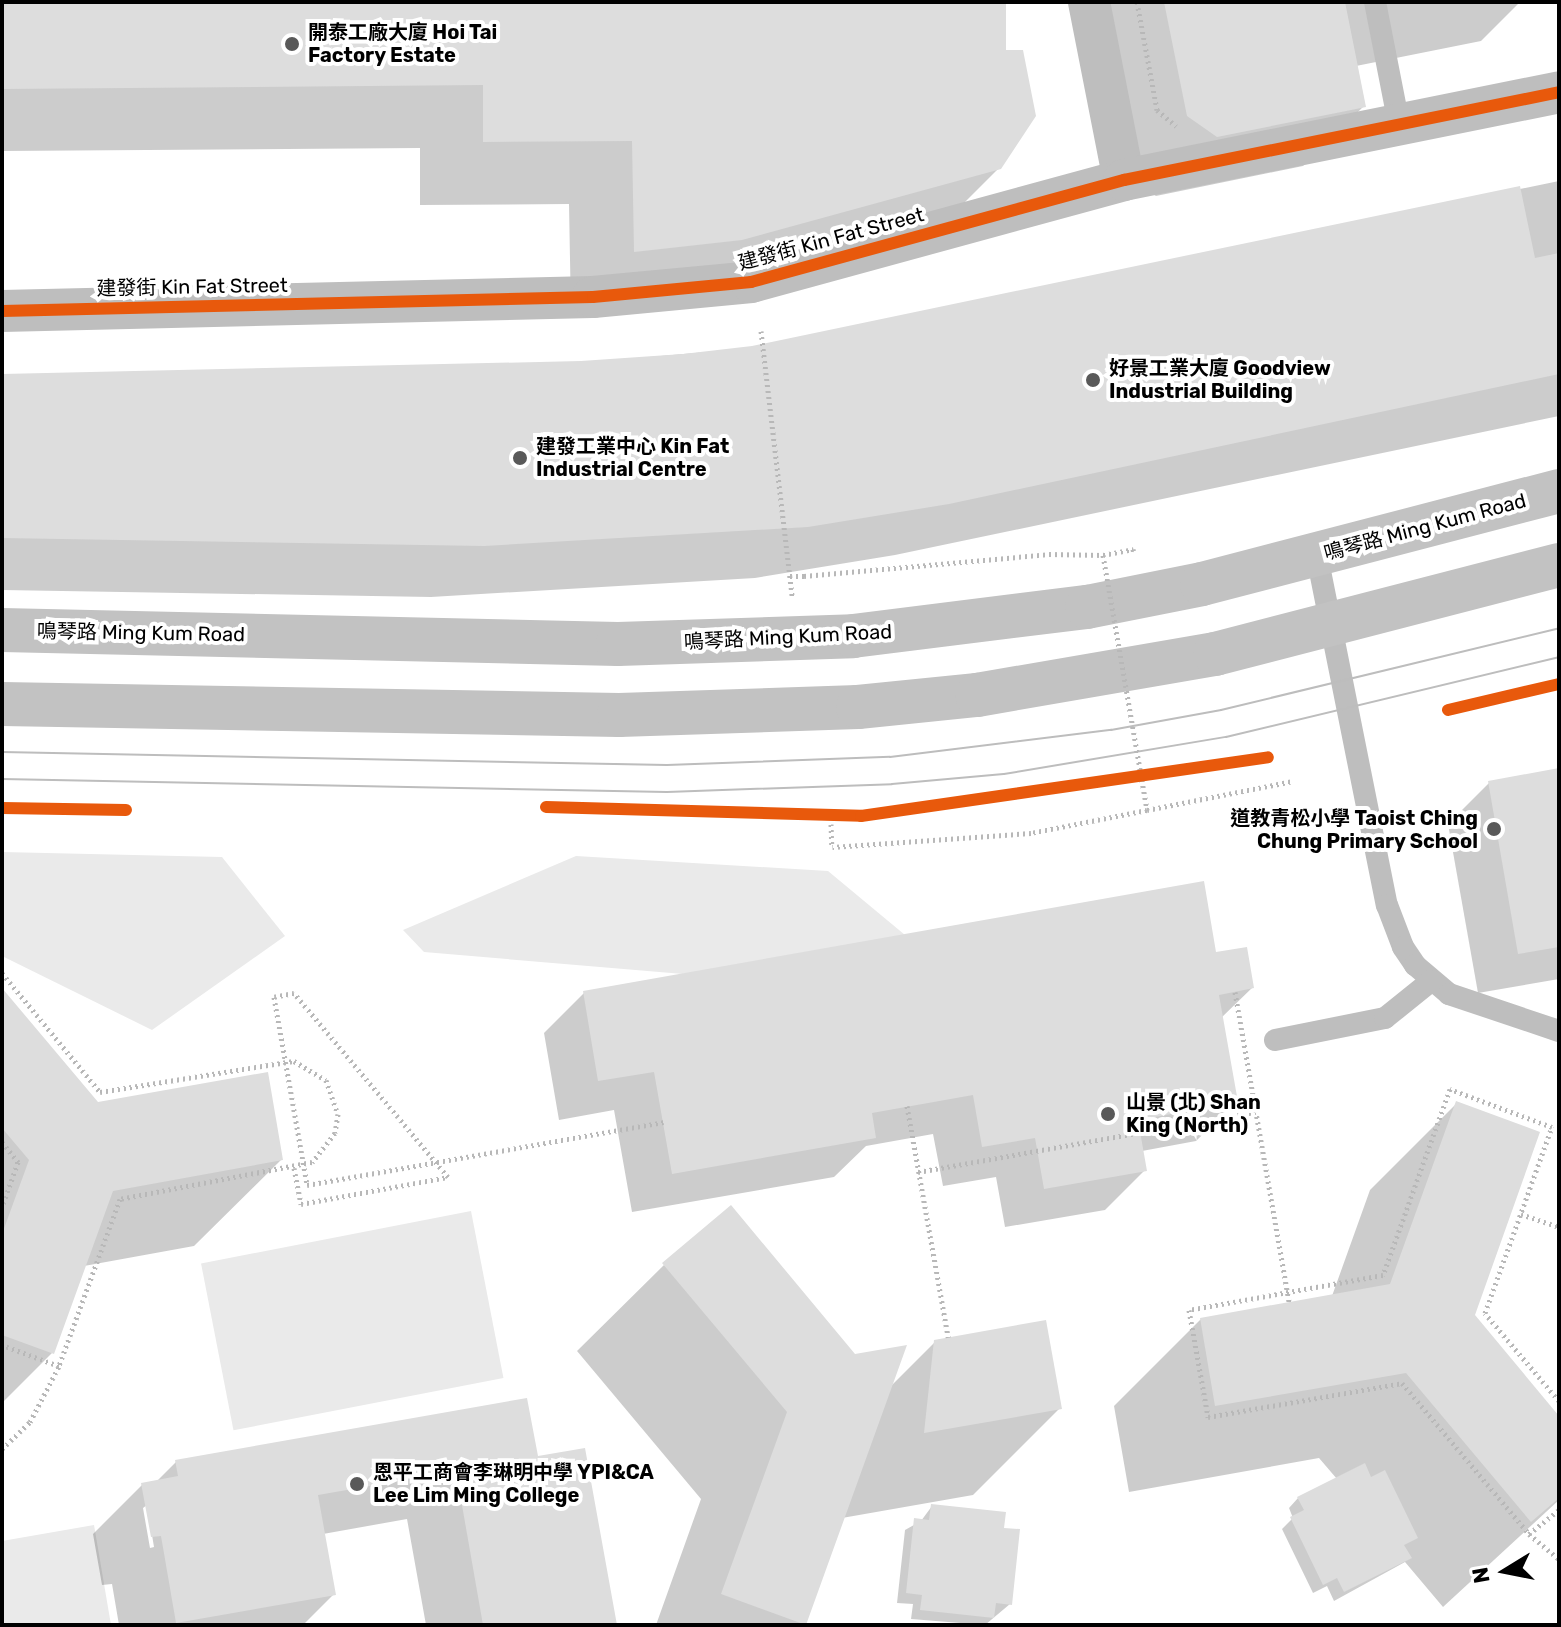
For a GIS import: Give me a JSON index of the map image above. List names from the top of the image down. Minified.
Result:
{"streets":{"main road":["鳴琴路 Ming Kum Road"],"street":["建發街 Kin Fat Street"]},"places":["開泰工廠大廈 Hoi Tai Factory Estate","好景工業大廈 Goodview Industrial Building","建發工業中心 Kin Fat Industrial Centre","道教青松小學 Taoist Ching Chung Primary School","山景 (北) Shan King (North)","恩平工商會李琳明中學 YPI&CA Lee Lim Ming College"],"north":"left"}
